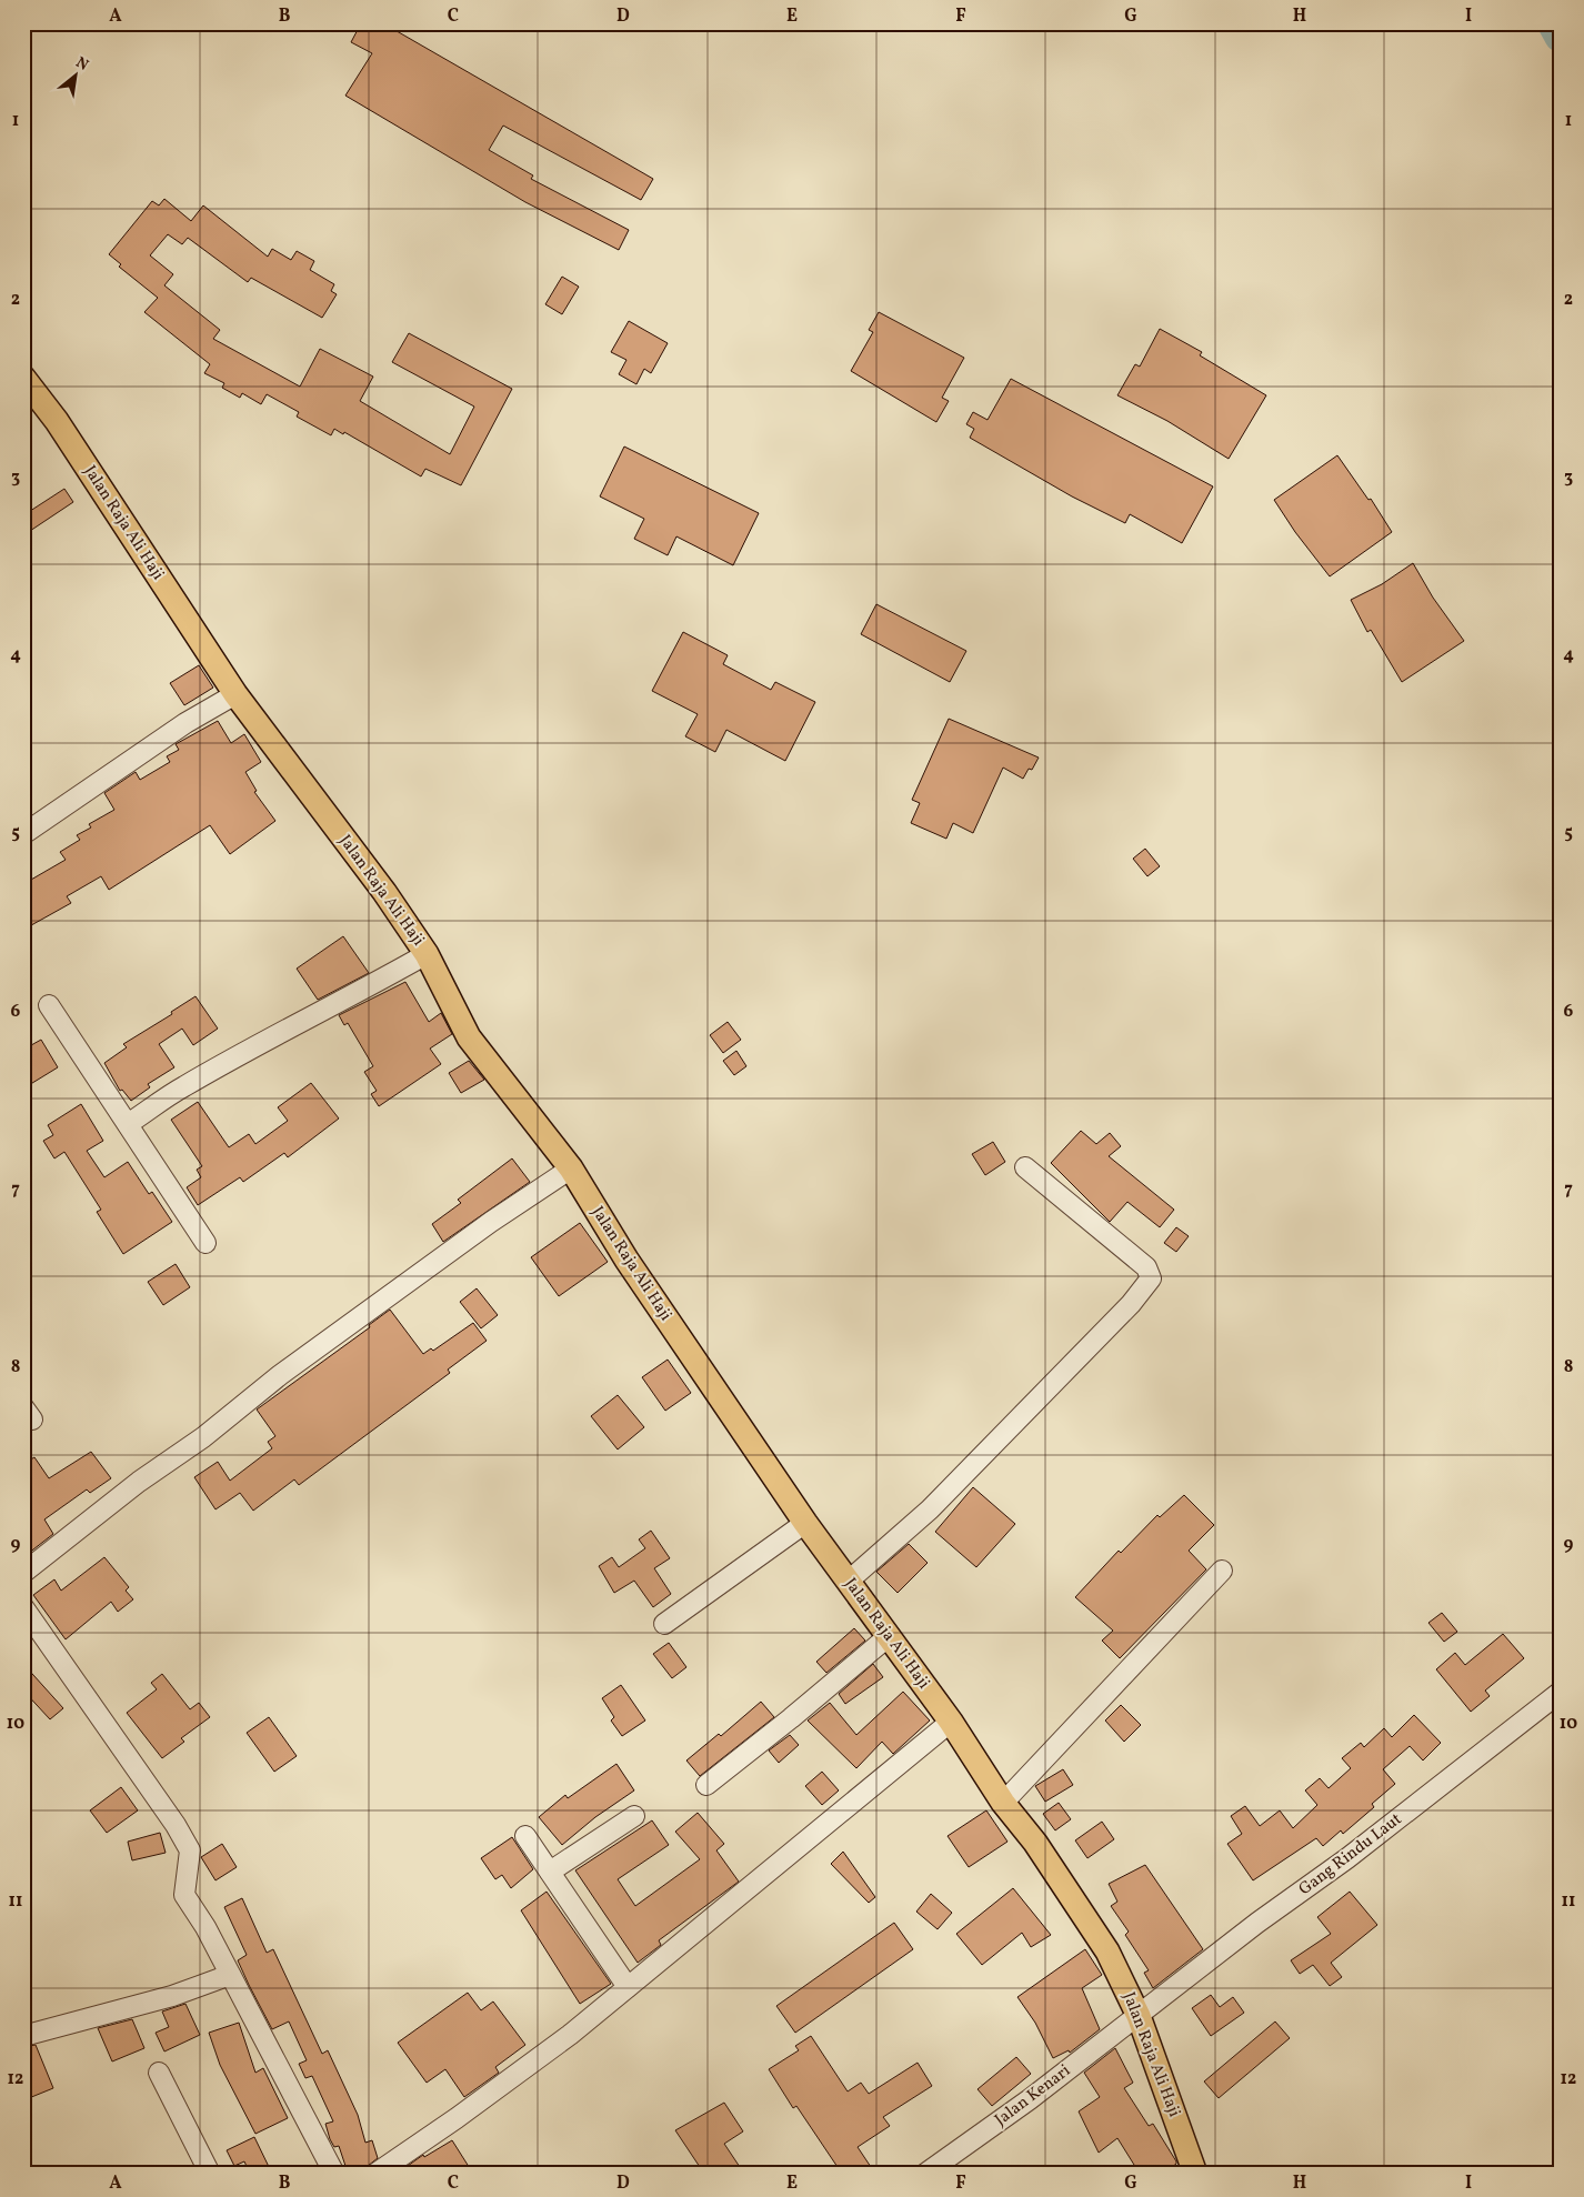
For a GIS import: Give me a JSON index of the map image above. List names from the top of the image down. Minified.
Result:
{"streets":{"main road":["Jalan Raja Ali Haji"],"street":["Gang Rindu Laut","Jalan Kenari"]},"crossings":[["Jalan Raja Ali Haji","Gang Rindu Laut"],["Jalan Raja Ali Haji","Jalan Kenari"],["Gang Rindu Laut","Jalan Kenari"]],"north":"top right","grid":{"columns":["A","B","C","D","E","F","G","H","I"],"rows":["1","2","3","4","5","6","7","8","9","10","11","12"]}}
